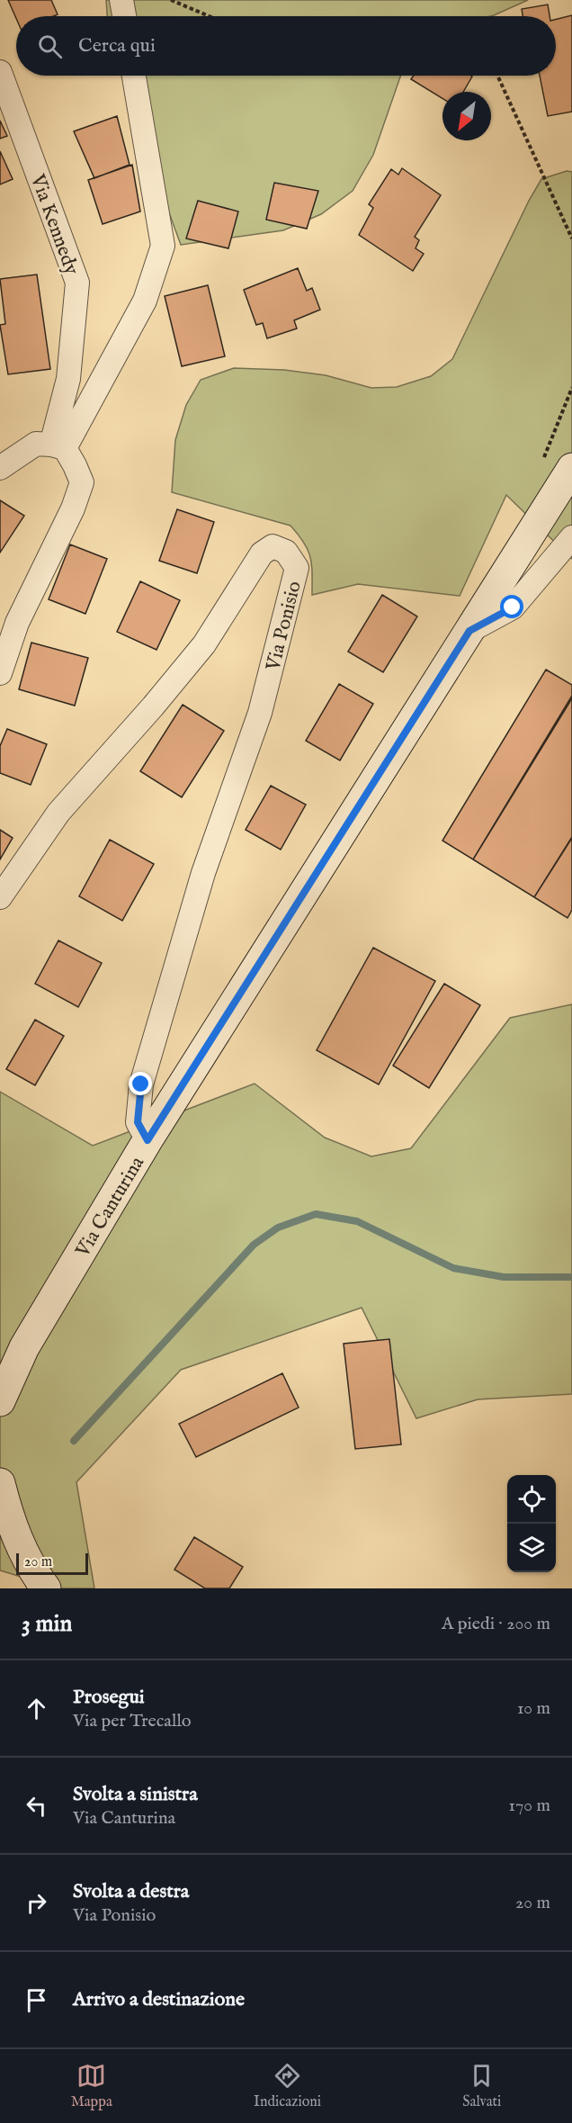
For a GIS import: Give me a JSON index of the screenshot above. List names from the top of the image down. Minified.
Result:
{"streets":{"main road":["Via Canturina"],"street":["Via Kennedy","Via Ponisio"]},"crossings":[["Via Ponisio","Via Canturina"]],"scale_bar":"20 m","north":"bottom left","page":{"search":"Cerca qui","scale":"20 m","heading":["3 min","A piedi · 200 m"],"list":[["Prosegui","Via per Trecallo","10 m"],["Svolta a sinistra","Via Canturina","170 m"],["Svolta a destra","Via Ponisio","20 m"],"Arrivo a destinazione"],"nav":["Mappa","Indicazioni","Salvati"]}}
